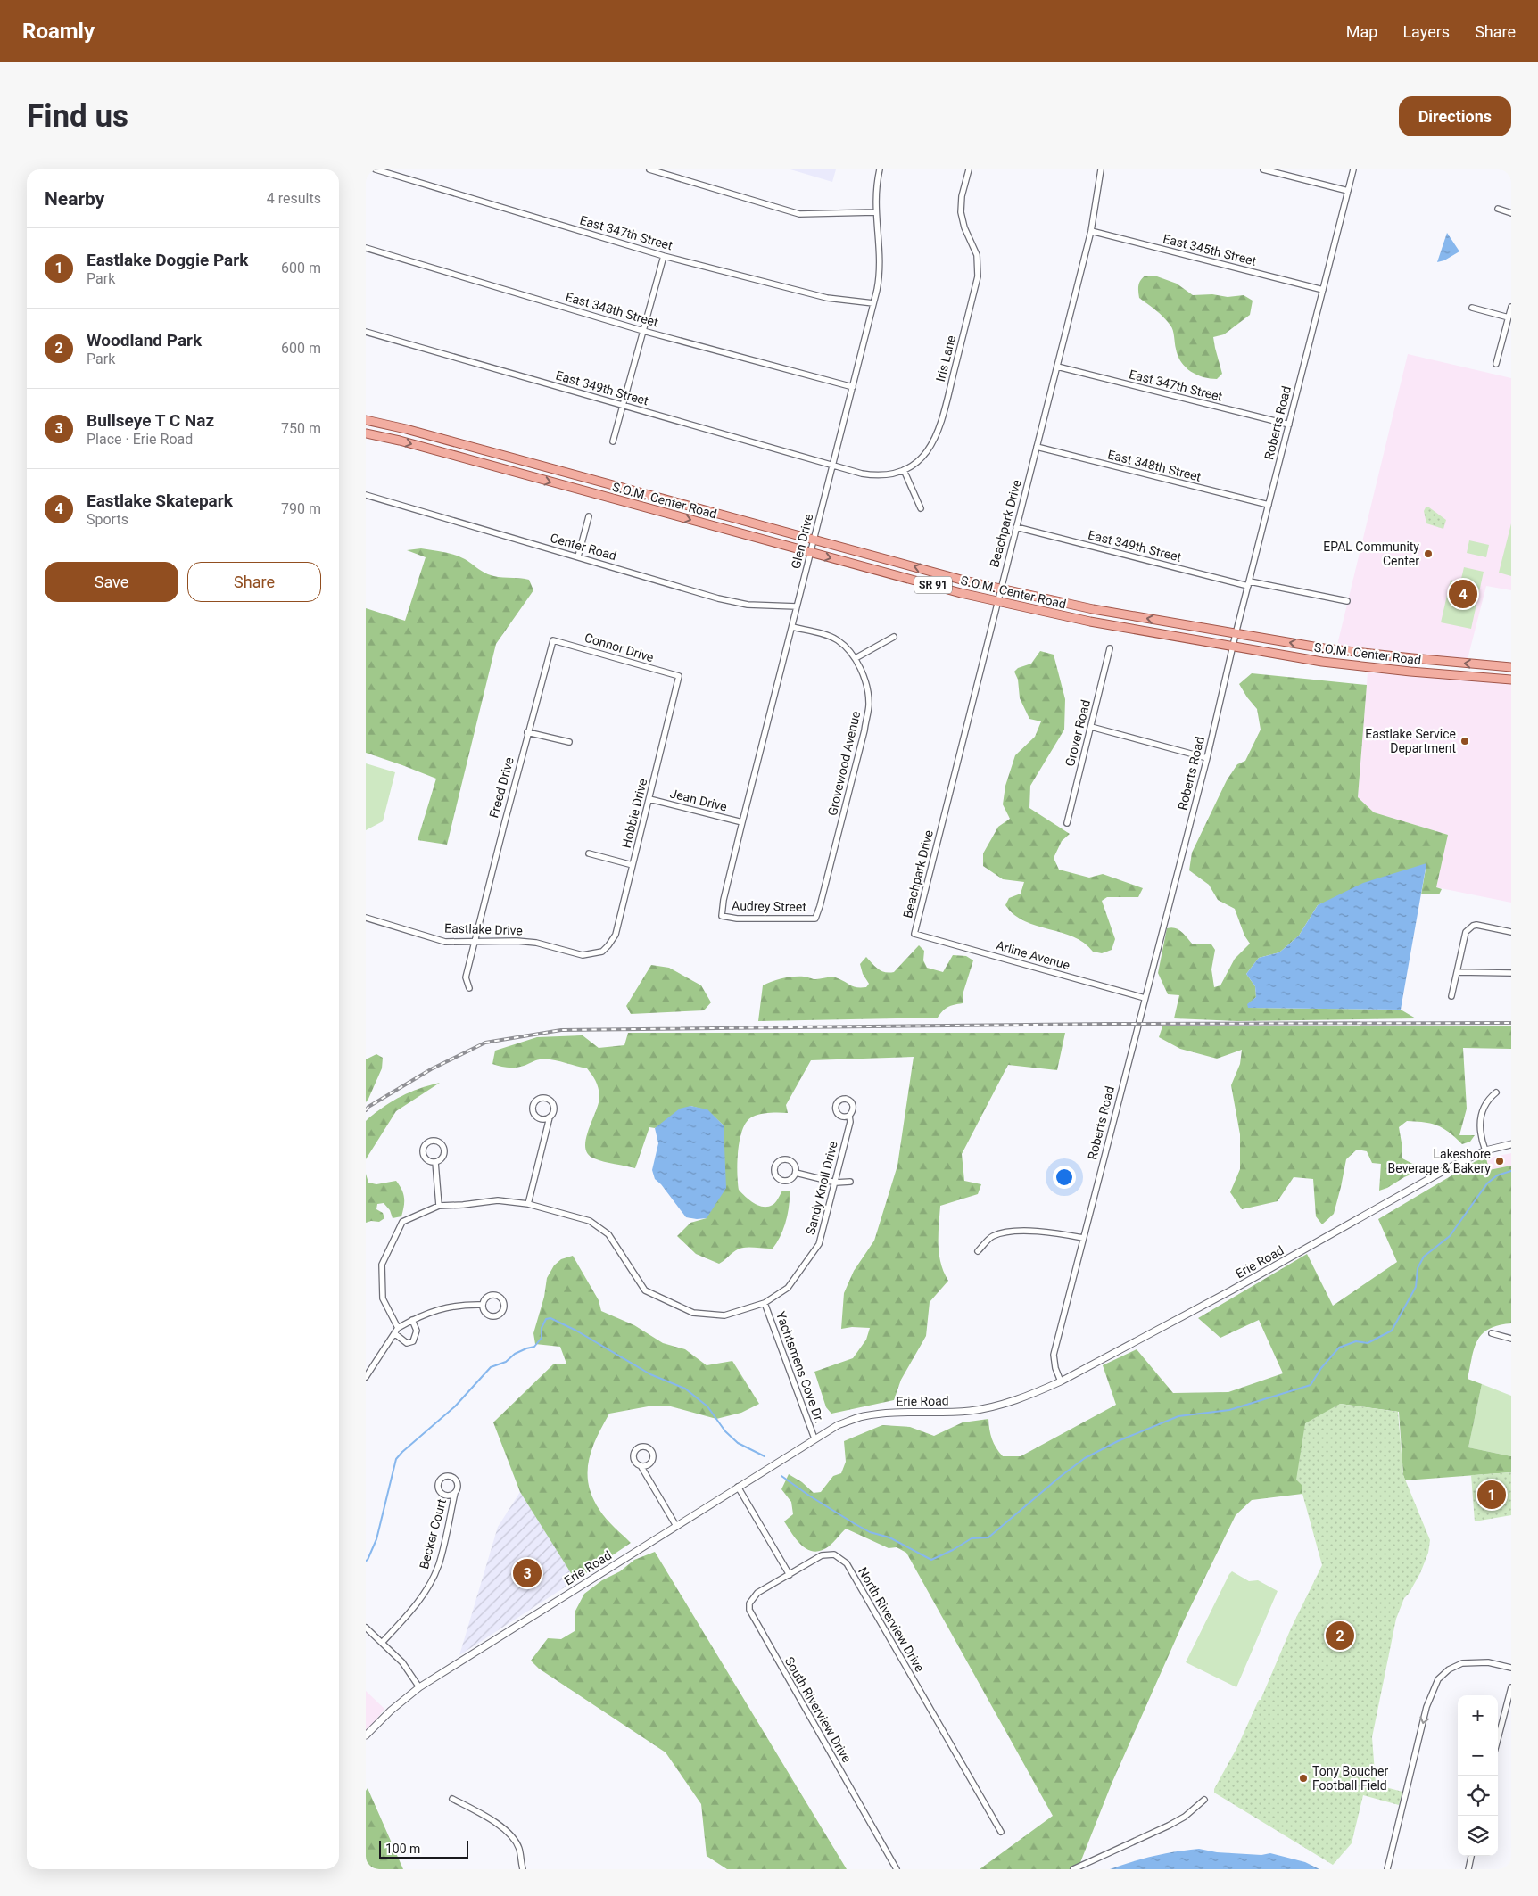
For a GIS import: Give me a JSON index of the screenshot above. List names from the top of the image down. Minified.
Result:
{"streets":{"main road":["S.O.M. Center Road","SR 91"],"street":["East 347th Street","East 345th Street","East 348th Street","Iris Lane","East 349th Street","Roberts Road","Beachpark Drive","Glen Drive","Center Road","Connor Drive","Grover Road","Grovewood Avenue","Freed Drive","Jean Drive","Hobbie Drive","Audrey Street","Eastlake Drive","Arline Avenue","Sandy Knoll Drive","Erie Road","Yachtsmens Cove Dr.","Becker Court","North Riverview Drive","South Riverview Drive"]},"crossings":[["East 347th Street","Roberts Road"],["East 347th Street","Beachpark Drive"],["East 347th Street","Glen Drive"],["East 345th Street","Roberts Road"],["East 345th Street","Beachpark Drive"],["East 348th Street","Roberts Road"],["East 348th Street","Beachpark Drive"],["East 348th Street","Glen Drive"],["Iris Lane","East 349th Street"],["Iris Lane","Glen Drive"],["East 349th Street","Roberts Road"],["East 349th Street","Beachpark Drive"],["East 349th Street","Glen Drive"],["Roberts Road","S.O.M. Center Road"],["Roberts Road","Arline Avenue"],["Roberts Road","Erie Road"],["S.O.M. Center Road","Beachpark Drive"],["S.O.M. Center Road","Glen Drive"],["Beachpark Drive","Arline Avenue"],["Glen Drive","Center Road"],["Glen Drive","Grovewood Avenue"],["Glen Drive","Jean Drive"],["Glen Drive","Audrey Street"],["Connor Drive","Freed Drive"],["Connor Drive","Hobbie Drive"],["Grovewood Avenue","Audrey Street"],["Freed Drive","Eastlake Drive"],["Jean Drive","Hobbie Drive"],["Hobbie Drive","Eastlake Drive"],["Sandy Knoll Drive","Yachtsmens Cove Dr."],["Erie Road","Yachtsmens Cove Dr."],["North Riverview Drive","South Riverview Drive"]],"places":["EPAL Community Center","Eastlake Service Department","Lakeshore Beverage & Bakery","Tony Boucher Football Field"],"scale_bar":"100 m","page":{"header":"Roamly","nav":["Map","Layers","Share"],"buttons":["Directions",["Save","Share"]],"title":"Find us","heading":["Nearby","4 results"],"list":[{"mark":"1","name":"Eastlake Doggie Park","note":"Park","value":"600 m"},{"mark":"2","name":"Woodland Park","note":"Park","value":"600 m"},{"mark":"3","name":"Bullseye T C Naz","note":"Place · Erie Road","value":"750 m"},{"mark":"4","name":"Eastlake Skatepark","note":"Sports","value":"790 m"}],"pins":["4","1","3","2"],"map_buttons":["+","−"],"scale":"100 m"}}
